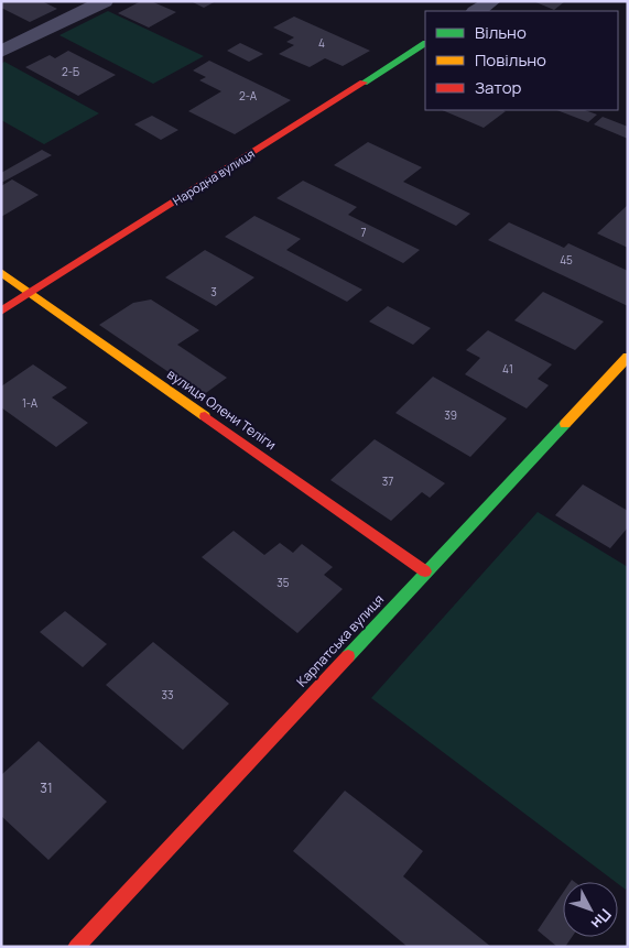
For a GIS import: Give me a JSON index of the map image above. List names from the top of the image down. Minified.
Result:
{"streets":{"street":["Народна вулиця","вулиця Олени Теліги","Карпатська вулиця"]},"crossings":[["Народна вулиця","вулиця Олени Теліги"],["вулиця Олени Теліги","Карпатська вулиця"]],"house_numbers":["4","2-Б","2-А","7","45","3","41","1-А","39","37","35","33","31"],"legend":["Вільно","Повільно","Затор"],"north":"bottom right"}
